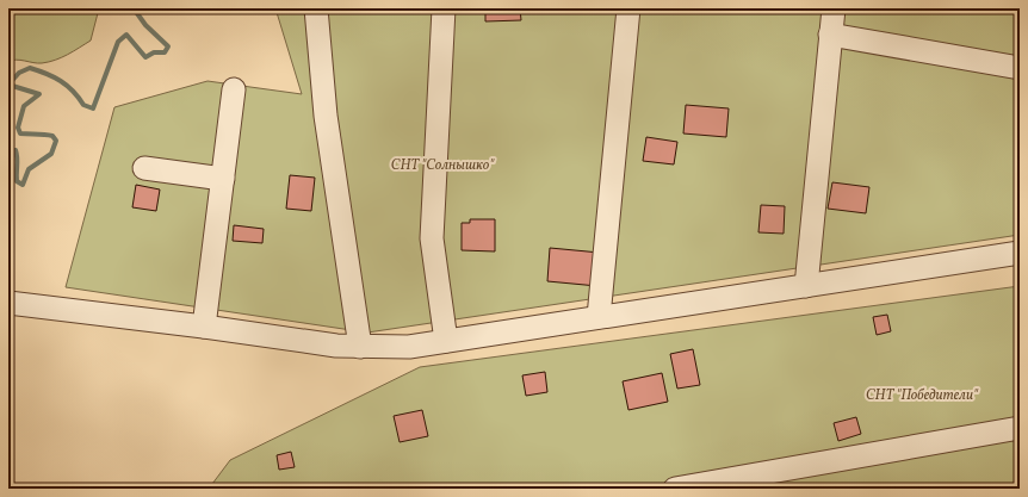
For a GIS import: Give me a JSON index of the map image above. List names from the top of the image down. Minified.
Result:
{"parks":["СНТ \"Солнышко\"","СНТ \"Победители\""]}
